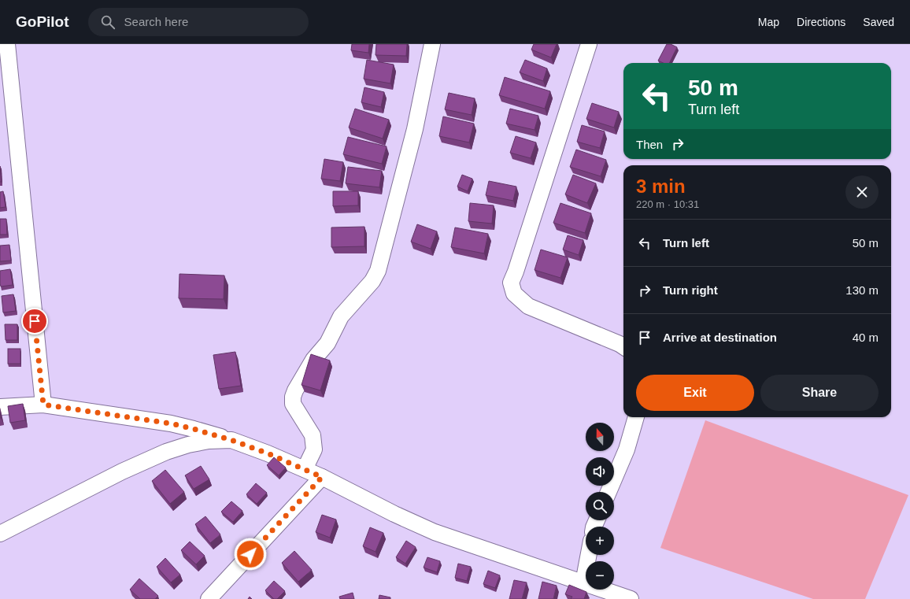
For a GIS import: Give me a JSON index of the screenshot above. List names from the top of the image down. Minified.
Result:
{"north":"top","page":{"header":"GoPilot","search":"Search here","nav":["Map","Directions","Saved"],"turn":["50 m","Turn left"],"then":"Then","heading":["3 min","220 m · 10:31"],"list":[{"name":"Turn left","value":"50 m"},{"name":"Turn right","value":"130 m"},{"name":"Arrive at destination","value":"40 m"}],"buttons":["Exit","Share"],"map_buttons":["+","−"]}}
